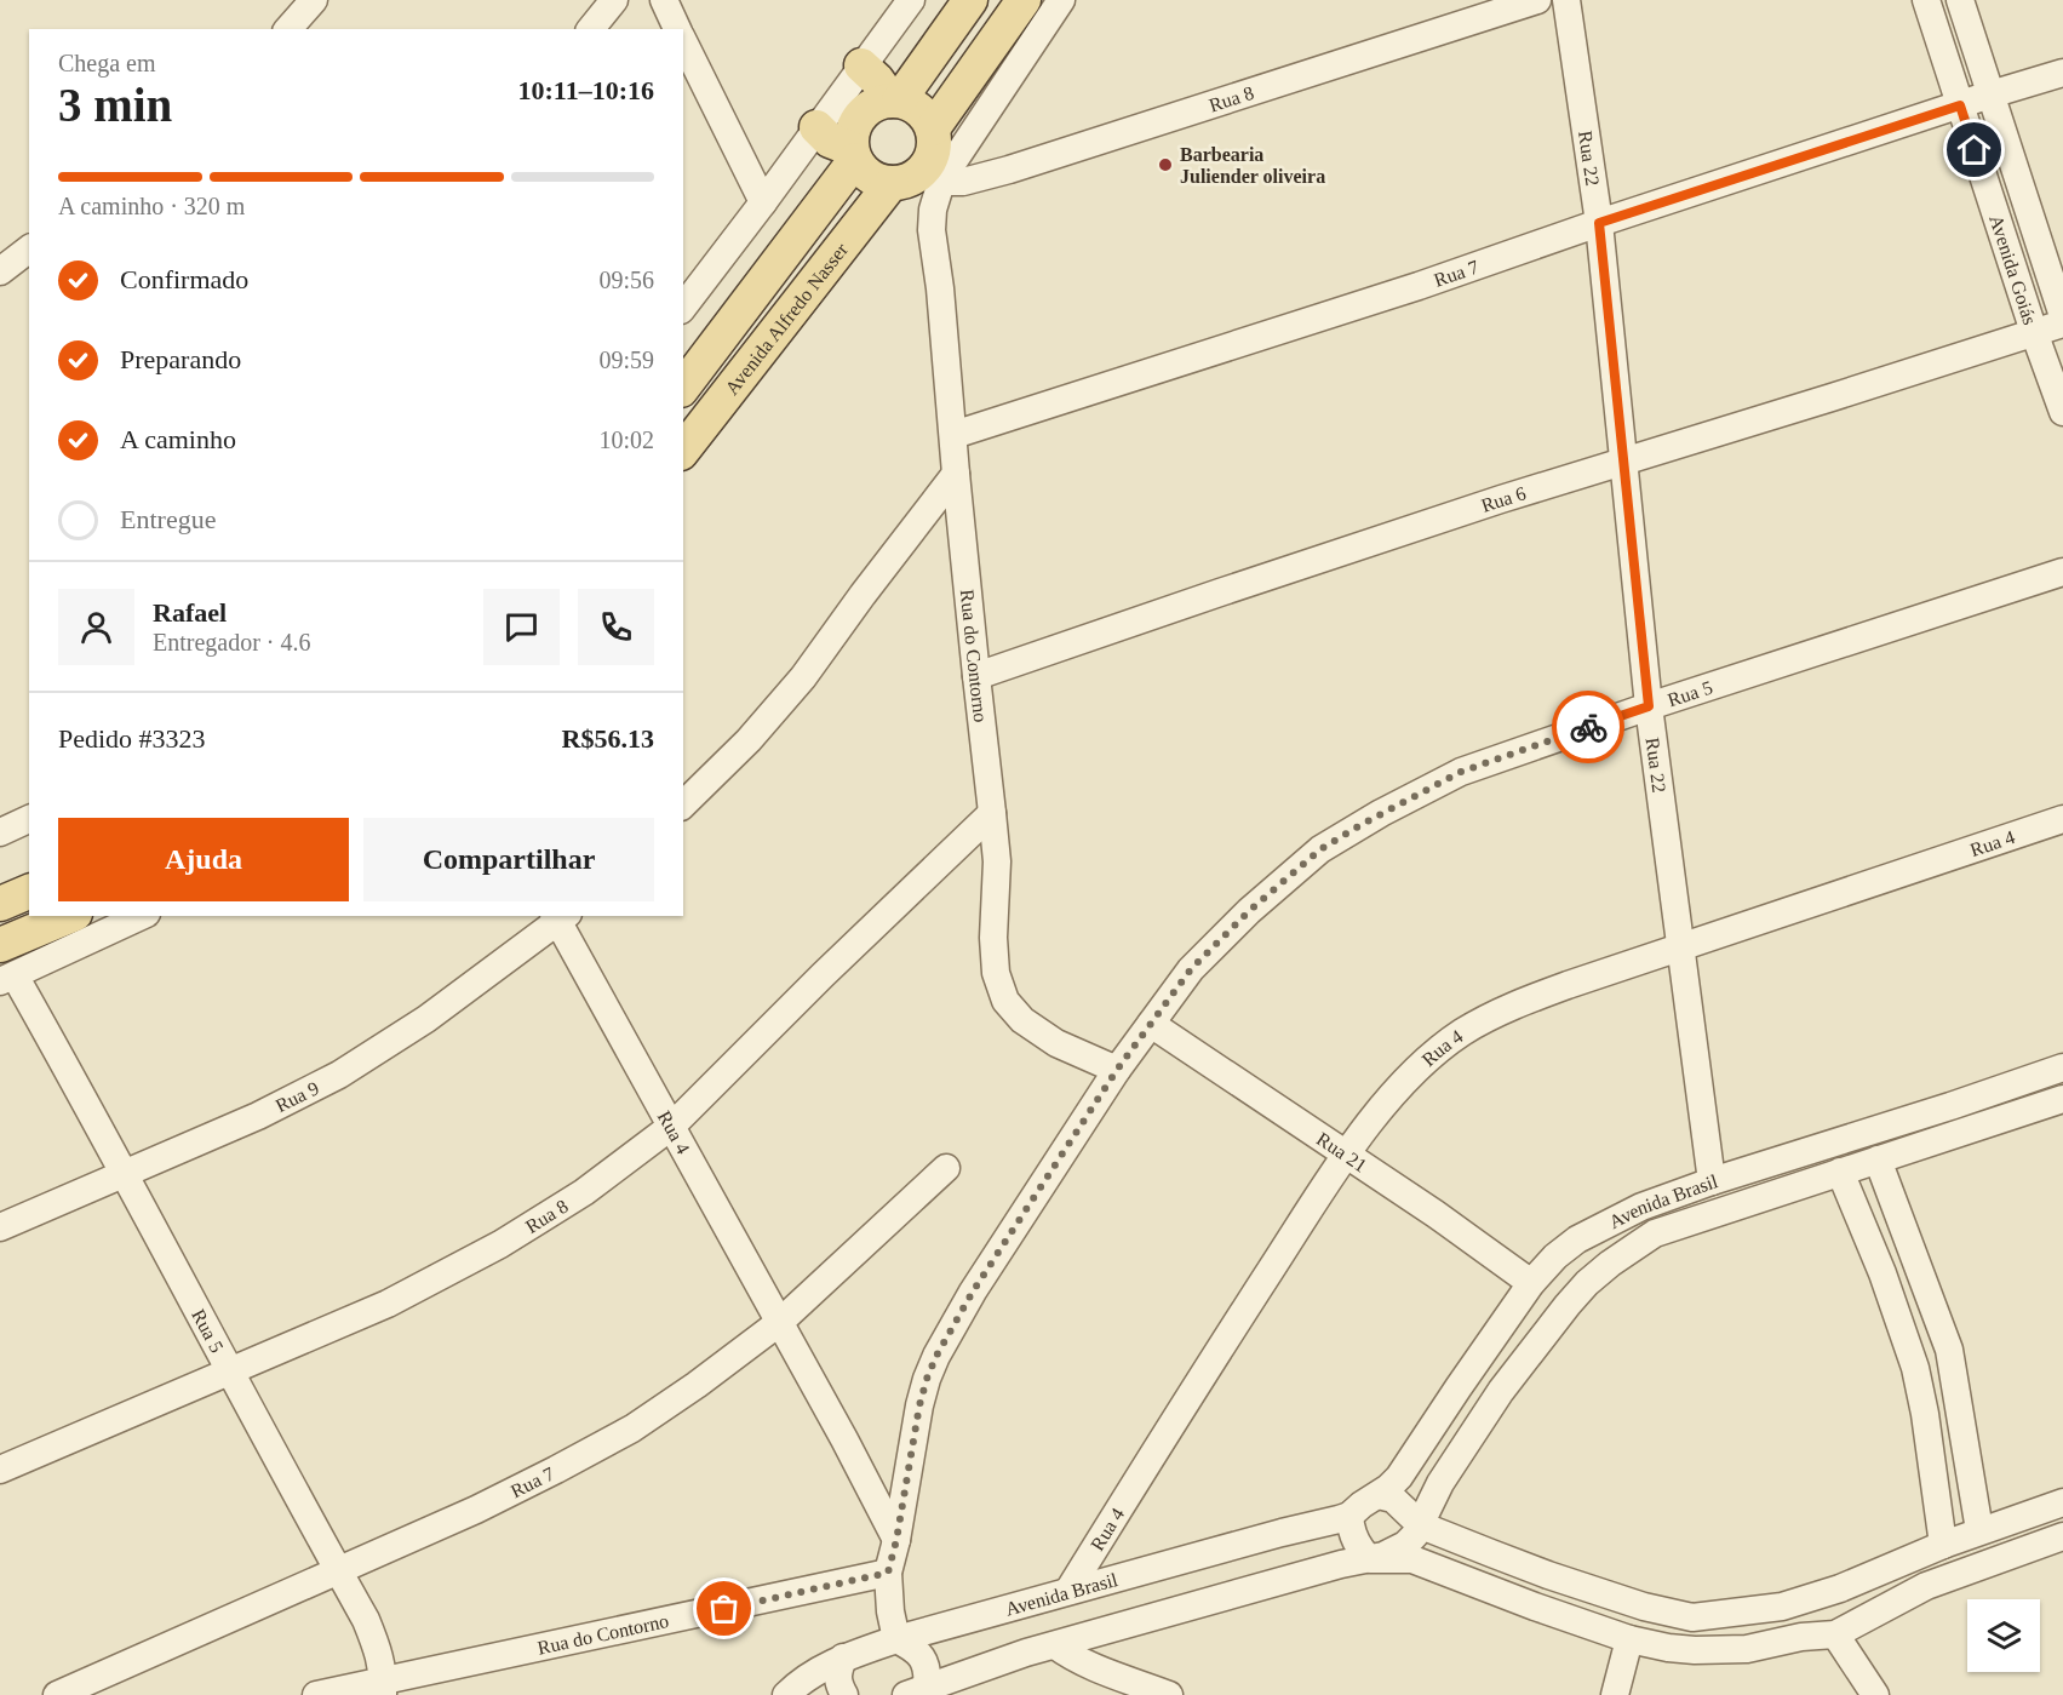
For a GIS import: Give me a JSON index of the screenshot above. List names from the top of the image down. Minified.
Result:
{"streets":{"main road":["Avenida Alfredo Nasser"],"street":["Rua 8","Rua 22","Avenida Goiás","Rua 7","Rua 6","Rua do Contorno","Rua 5","Rua 4","Rua 9","Rua 21","Avenida Brasil"]},"crossings":[["Rua 8","Avenida Alfredo Nasser"],["Rua 8","Rua do Contorno"],["Rua 8","Rua 5"],["Rua 8","Rua 4"],["Rua 22","Rua 7"],["Rua 22","Rua 6"],["Rua 22","Rua 5"],["Rua 22","Rua 4"],["Rua 22","Avenida Brasil"],["Avenida Goiás","Rua 7"],["Avenida Goiás","Rua 6"],["Rua 7","Rua do Contorno"],["Rua 7","Rua 5"],["Rua 7","Rua 4"],["Avenida Alfredo Nasser","Rua do Contorno"],["Rua 6","Rua do Contorno"],["Rua do Contorno","Rua 5"],["Rua 5","Rua 4"],["Rua 5","Rua 9"],["Rua 5","Rua 21"],["Rua 5","Avenida Brasil"],["Rua 4","Rua 9"],["Rua 4","Rua 21"],["Rua 4","Avenida Brasil"],["Rua 21","Avenida Brasil"]],"places":["Barbearia Juliender oliveira"],"page":{"heading":["3 min","Chega em","10:11–10:16"],"panel":["Rafael","Entregador · 4.6","Pedido #3323","R$56.13"],"bar":"A caminho · 320 m","list":[["Confirmado","09:56"],["Preparando","09:59"],["A caminho","10:02"],"Entregue"],"buttons":["Ajuda","Compartilhar"]}}
